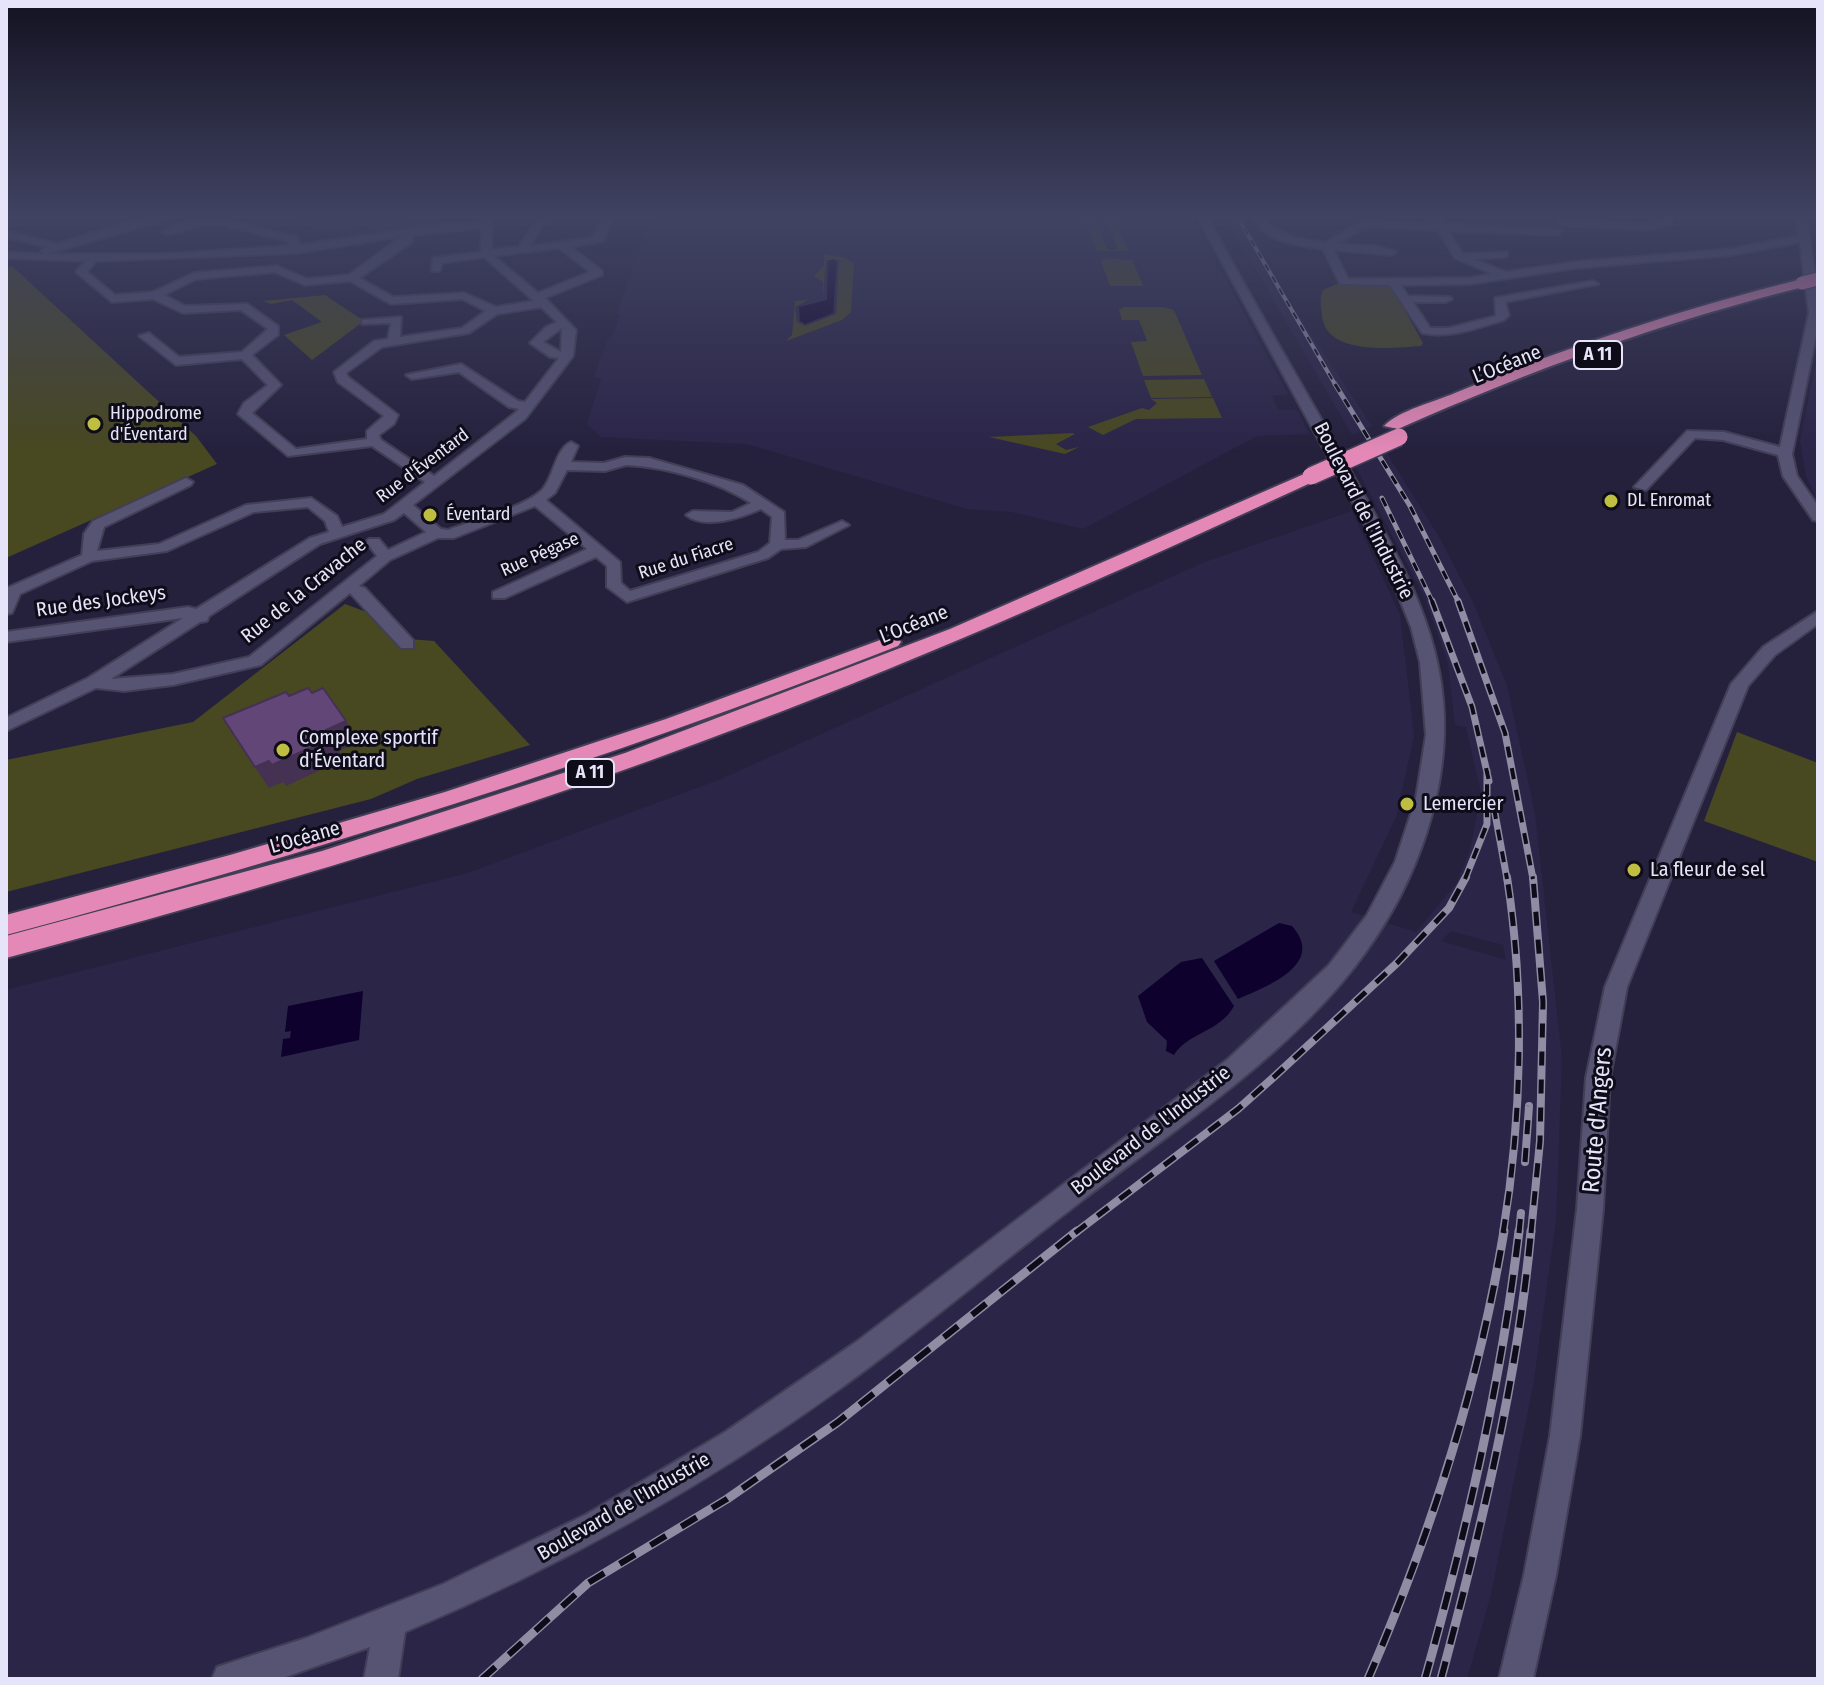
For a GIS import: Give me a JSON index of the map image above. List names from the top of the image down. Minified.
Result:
{"streets":{"highway":["A 11","L’Océane"],"street":["Rue d'Éventard","Boulevard de l'Industrie","Rue Pégase","Rue du Fiacre","Rue de la Cravache","Rue des Jockeys","Route d'Angers"]},"crossings":[["Rue d'Éventard","Rue de la Cravache"],["Rue d'Éventard","Rue des Jockeys"],["Rue Pégase","Rue du Fiacre"]],"places":["Hippodrome d'Éventard","DL Enromat","Éventard","Complexe sportif d'Éventard","Lemercier","La fleur de sel"]}
